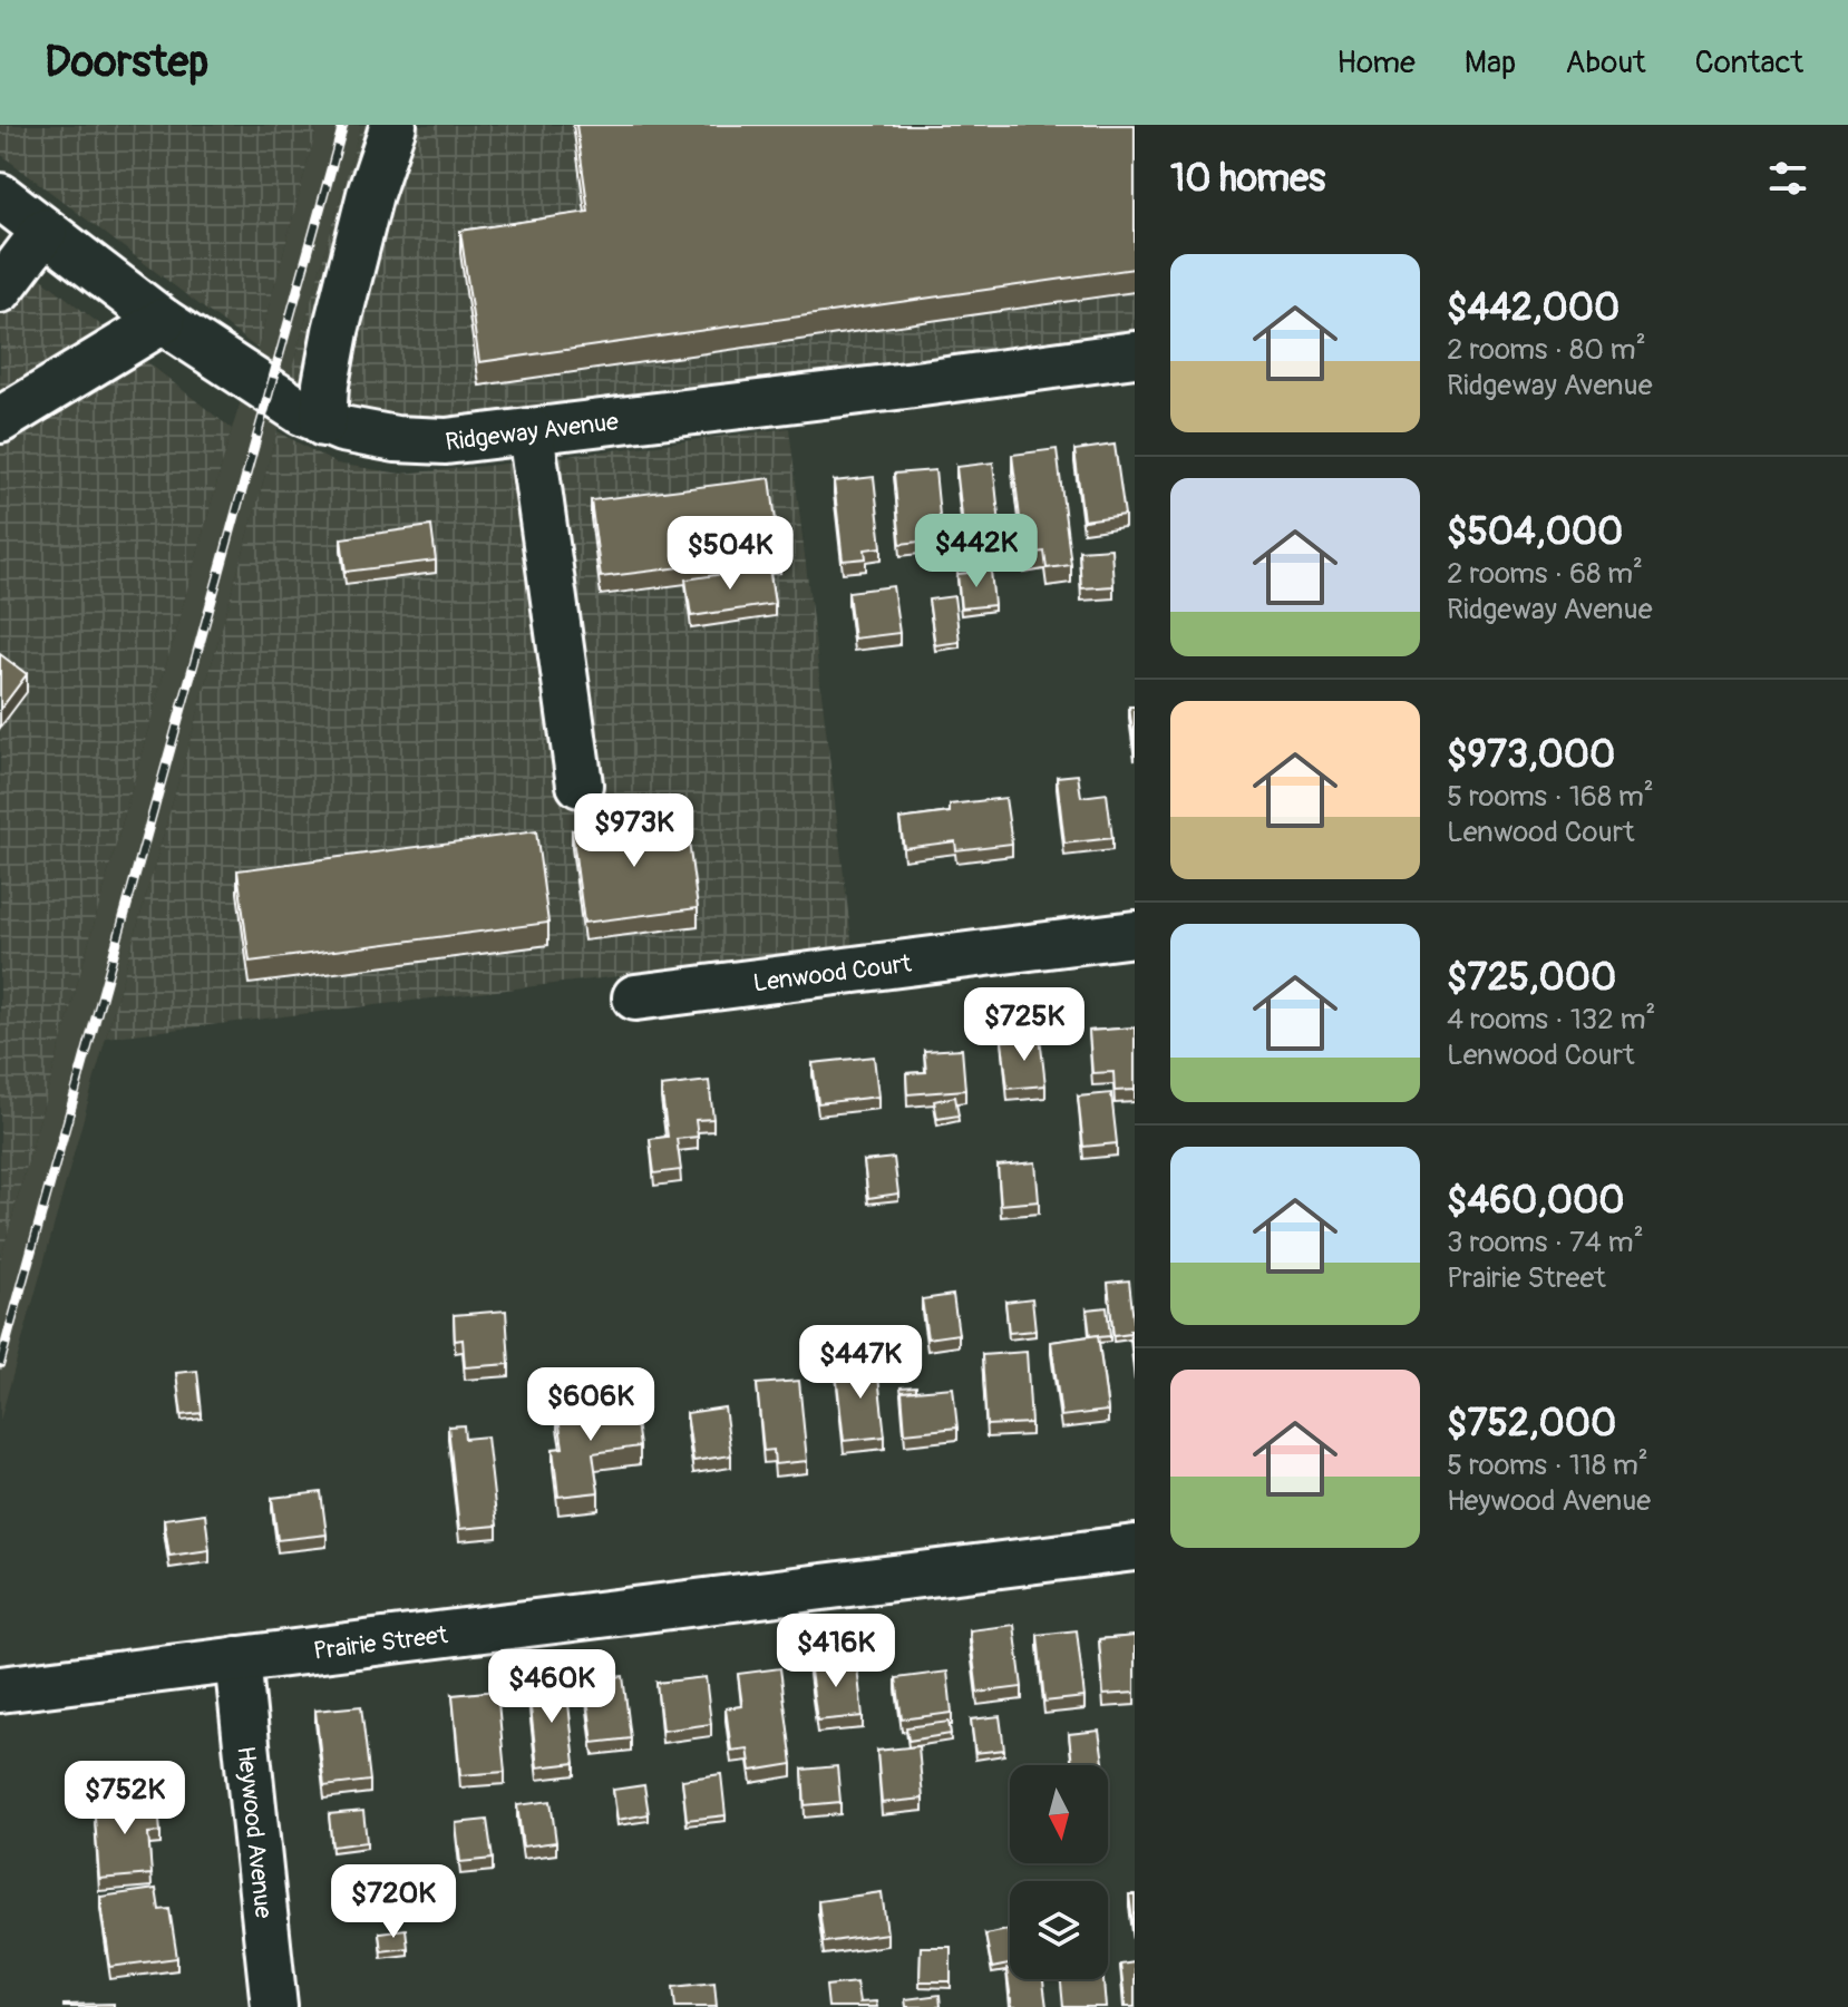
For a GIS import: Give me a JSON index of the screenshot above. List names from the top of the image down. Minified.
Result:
{"streets":{"street":["Ridgeway Avenue","Lenwood Court","Prairie Street","Heywood Avenue"]},"crossings":[["Prairie Street","Heywood Avenue"]],"north":"bottom","page":{"header":"Doorstep","nav":["Home","Map","About","Contact"],"heading":"10 homes","list":[{"name":"$442,000","note":"2 rooms · 80 m² · Ridgeway Avenue"},{"name":"$504,000","note":"2 rooms · 68 m² · Ridgeway Avenue"},{"name":"$973,000","note":"5 rooms · 168 m² · Lenwood Court"},{"name":"$725,000","note":"4 rooms · 132 m² · Lenwood Court"},{"name":"$460,000","note":"3 rooms · 74 m² · Prairie Street"},{"name":"$752,000","note":"5 rooms · 118 m² · Heywood Avenue"}],"price":["$442K","$504K","$973K","$725K","$447K","$606K","$416K","$460K","$752K","$720K"]}}
